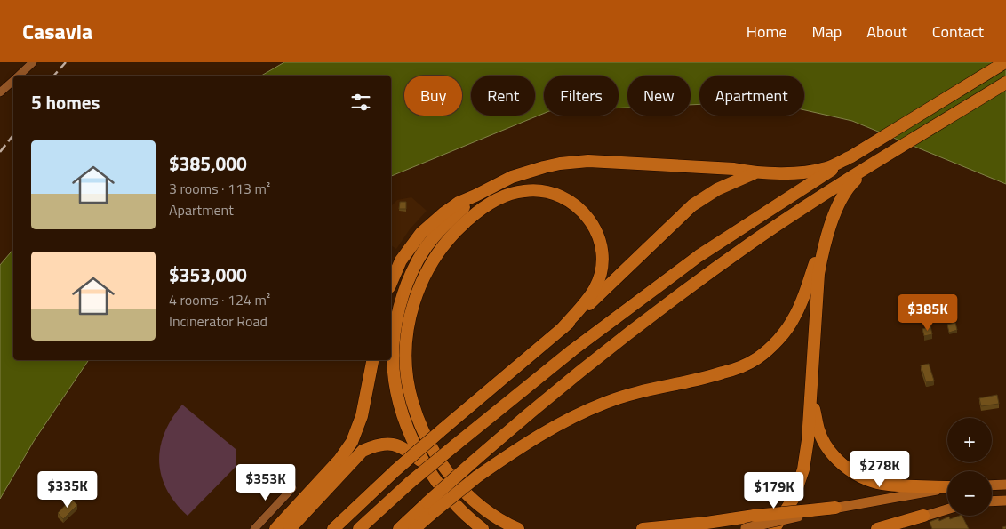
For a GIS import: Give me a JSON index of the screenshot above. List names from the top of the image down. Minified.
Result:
{"page":{"header":"Casavia","nav":["Home","Map","About","Contact"],"chip":["Buy","Rent","Filters","New","Apartment"],"heading":"5 homes","list":[{"name":"$385,000","note":"3 rooms · 113 m² · Apartment"},{"name":"$353,000","note":"4 rooms · 124 m² · Incinerator Road"}],"price":["$385K","$278K","$353K","$335K","$179K"],"map_buttons":["+","−"]}}
